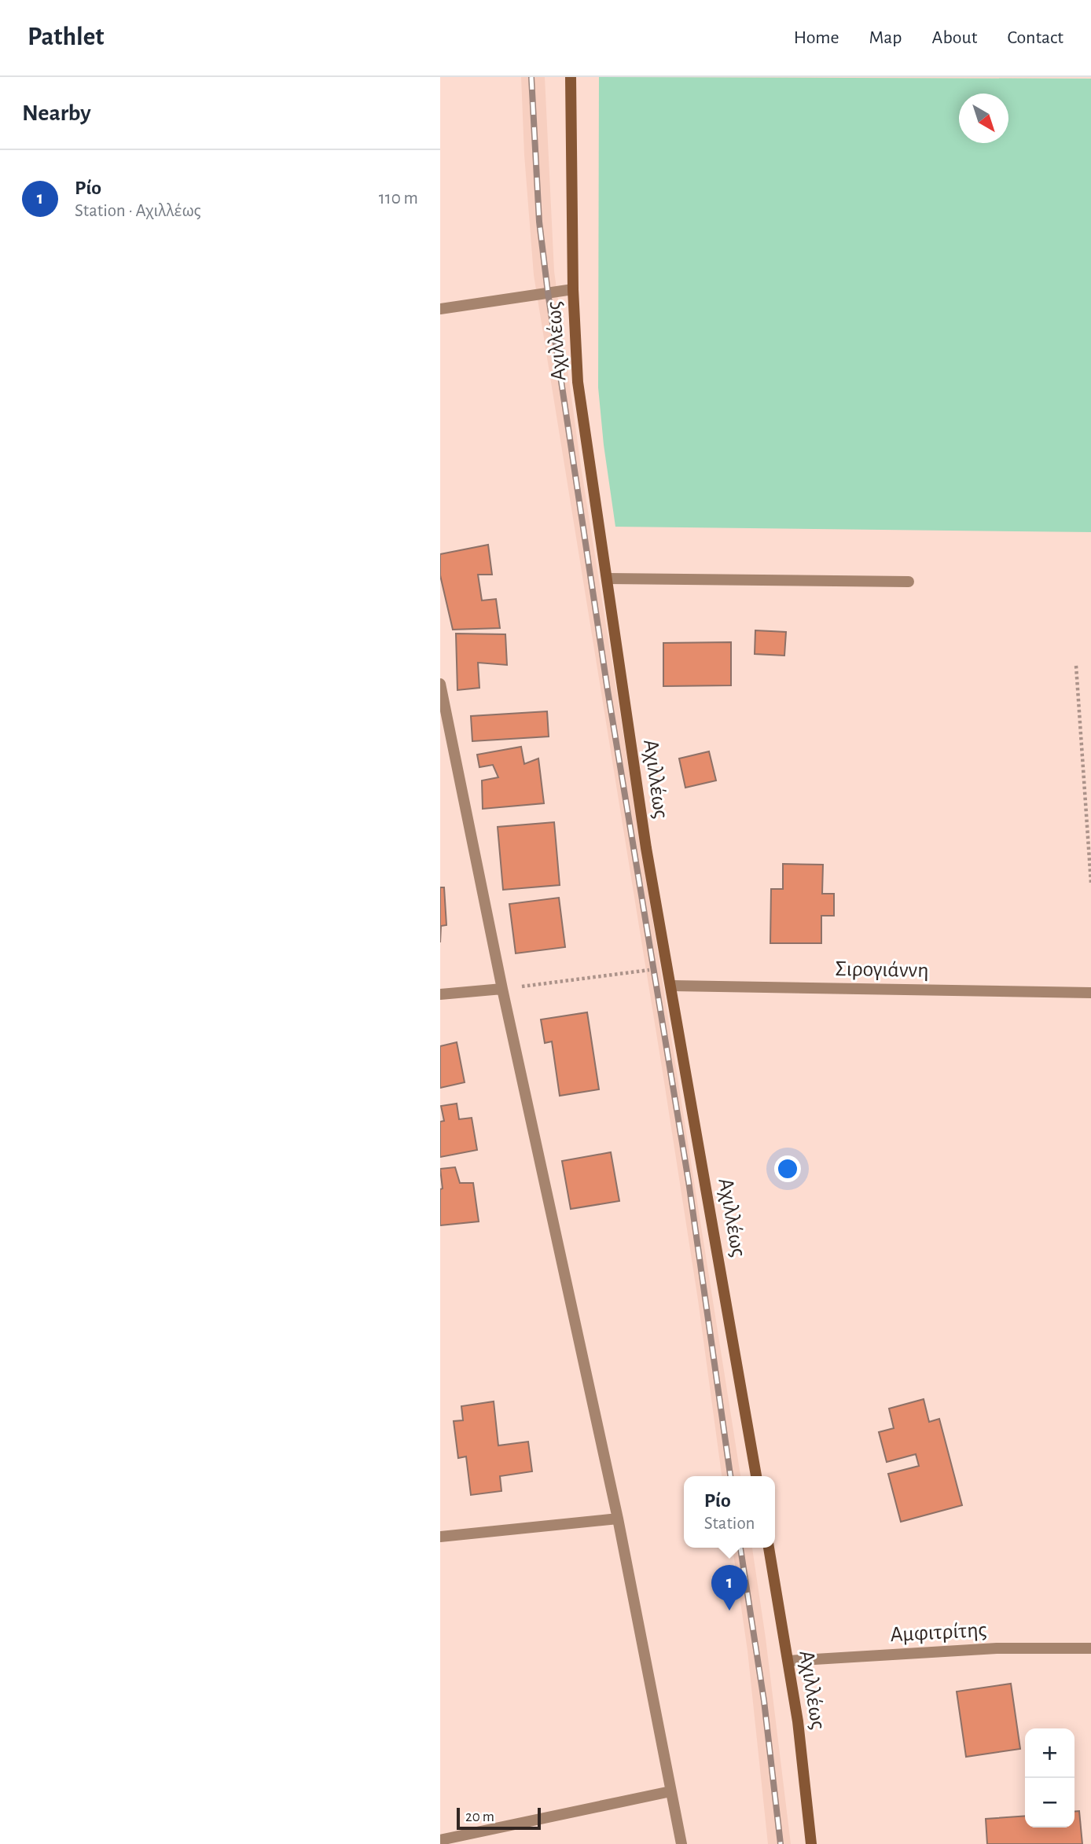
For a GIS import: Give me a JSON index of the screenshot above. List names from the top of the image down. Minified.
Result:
{"streets":{"street":["Αχιλλέως","Σιρογιάννη","Αμφιτρίτης"]},"crossings":[["Αχιλλέως","Σιρογιάννη"],["Αχιλλέως","Αμφιτρίτης"]],"scale_bar":"20 m","north":"bottom right","page":{"header":"Pathlet","nav":["Home","Map","About","Contact"],"heading":"Nearby","list":[{"mark":"1","name":"Ρίο","note":"Station · Αχιλλέως","value":"110 m"}],"popup":["Ρίο","Station"],"pins":"1","map_buttons":["+","−"],"scale":"20 m"}}
